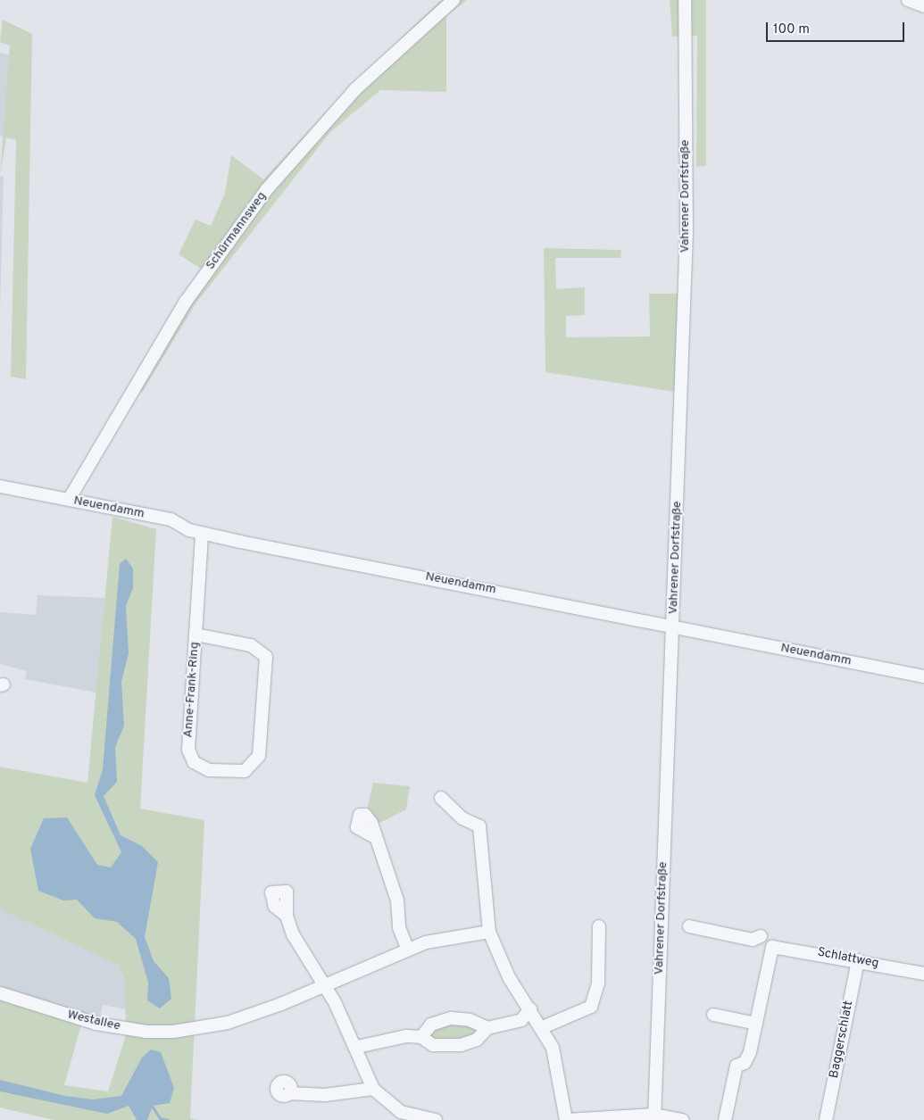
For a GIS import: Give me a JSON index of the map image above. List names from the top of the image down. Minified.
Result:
{"streets":{"street":["Vahrener Dorfstraße","Schürmannsweg","Neuendamm","Anne-Frank-Ring","Schlattweg","Westallee","Baggerschlatt"]},"crossings":[["Vahrener Dorfstraße","Neuendamm"],["Schürmannsweg","Neuendamm"],["Neuendamm","Anne-Frank-Ring"],["Schlattweg","Baggerschlatt"]],"scale_bar":"100 m"}
